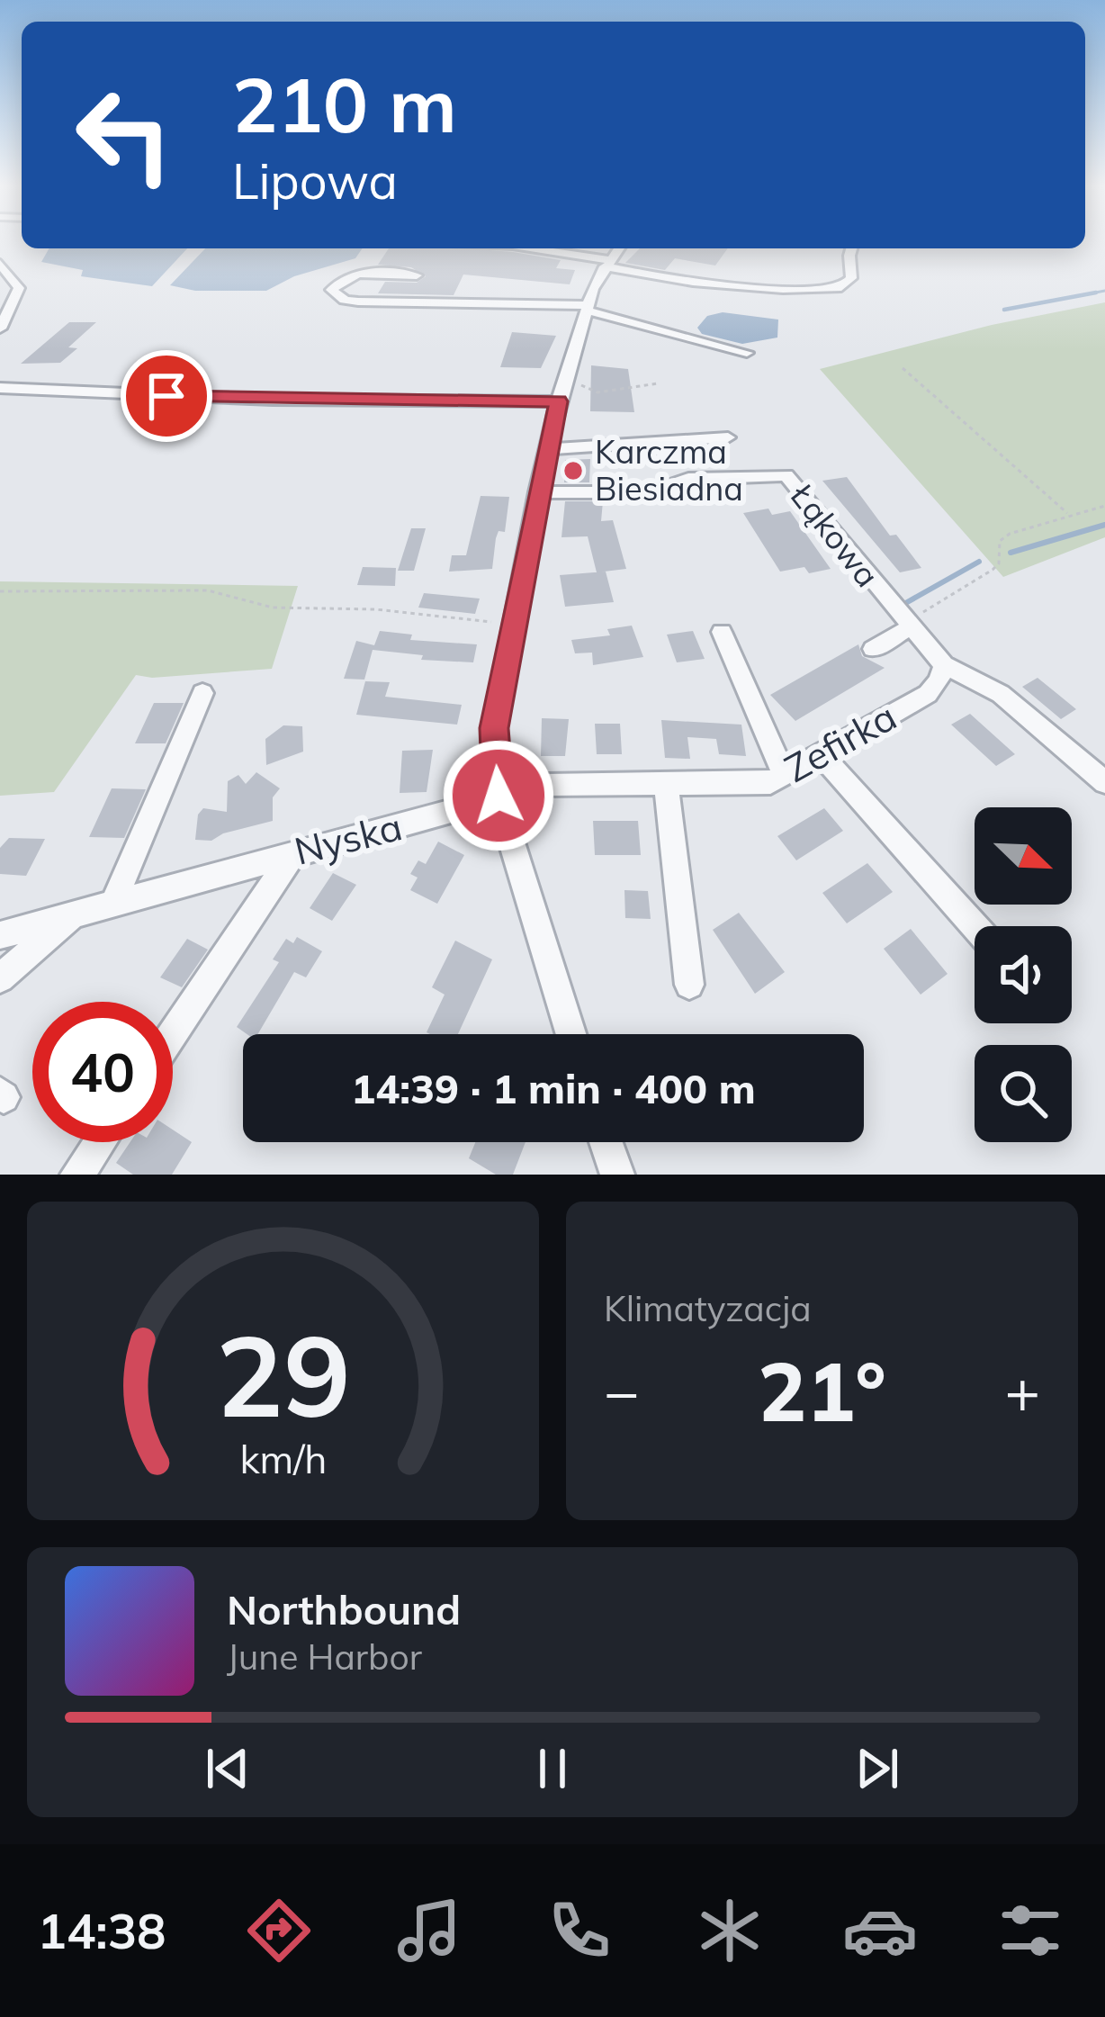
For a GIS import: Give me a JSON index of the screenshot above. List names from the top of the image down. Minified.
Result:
{"streets":{"street":["Łąkowa","Zefirka","Nyska"]},"crossings":[["Zefirka","Nyska"]],"places":["Karczma Biesiadna"],"north":"bottom right","page":{"turn":["210 m","Lipowa"],"limit":"40","trip":"14:39 · 1 min · 400 m","tile":"Klimatyzacja","heat":["−","21°","+"],"song":["Northbound","June Harbor"],"tabs":"14:38","gauge":["29","km/h"]}}
